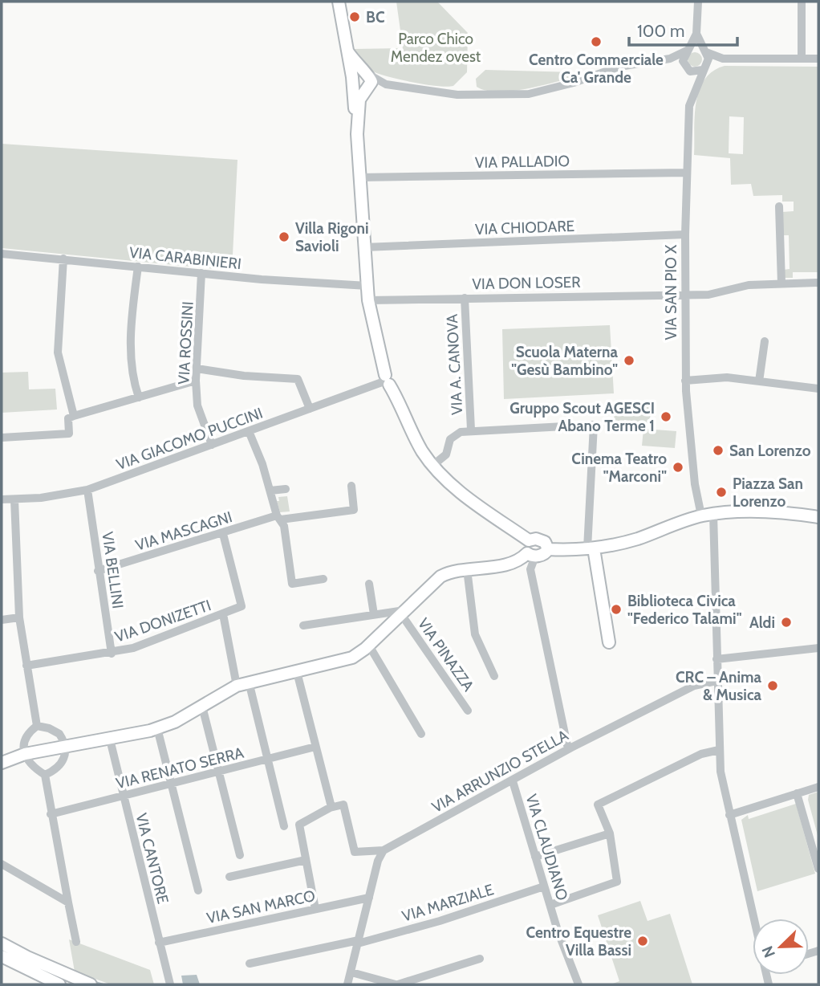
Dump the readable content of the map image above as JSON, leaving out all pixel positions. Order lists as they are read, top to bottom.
{
  "streets": {
    "street": [
      "VIA PALLADIO",
      "VIA CHIODARE",
      "VIA CARABINIERI",
      "VIA DON LOSER",
      "VIA SAN PIO X",
      "VIA ROSSINI",
      "VIA A. CANOVA",
      "VIA GIACOMO PUCCINI",
      "VIA MASCAGNI",
      "VIA BELLINI",
      "VIA DONIZETTI",
      "VIA PINAZZA",
      "VIA RENATO SERRA",
      "VIA ARRUNZIO STELLA",
      "VIA CLAUDIANO",
      "VIA CANTORE",
      "VIA MARZIALE",
      "VIA SAN MARCO"
    ]
  },
  "crossings": [
    ["VIA PALLADIO", "VIA SAN PIO X"],
    ["VIA CHIODARE", "VIA SAN PIO X"],
    ["VIA CARABINIERI", "VIA ROSSINI"],
    ["VIA DON LOSER", "VIA SAN PIO X"],
    ["VIA DON LOSER", "VIA A. CANOVA"],
    ["VIA SAN PIO X", "VIA ARRUNZIO STELLA"],
    ["VIA ROSSINI", "VIA GIACOMO PUCCINI"],
    ["VIA GIACOMO PUCCINI", "VIA BELLINI"],
    ["VIA MASCAGNI", "VIA BELLINI"],
    ["VIA BELLINI", "VIA DONIZETTI"],
    ["VIA RENATO SERRA", "VIA CANTORE"],
    ["VIA ARRUNZIO STELLA", "VIA CLAUDIANO"],
    ["VIA CLAUDIANO", "VIA MARZIALE"],
    ["VIA CANTORE", "VIA SAN MARCO"]
  ],
  "parks": ["Parco Chico Mendez ovest"],
  "places": [
    "BC",
    "Centro Commerciale Ca' Grande",
    "Villa Rigoni Savioli",
    "Scuola Materna \"Gesù Bambino\"",
    "Gruppo Scout AGESCI Abano Terme 1",
    "San Lorenzo",
    "Cinema Teatro \"Marconi\"",
    "Piazza San Lorenzo",
    "Biblioteca Civica \"Federico Talami\"",
    "Aldi",
    "CRC – Anima & Musica",
    "Centro Equestre Villa Bassi"
  ],
  "scale_bar": "100 m",
  "north": "bottom left"
}
